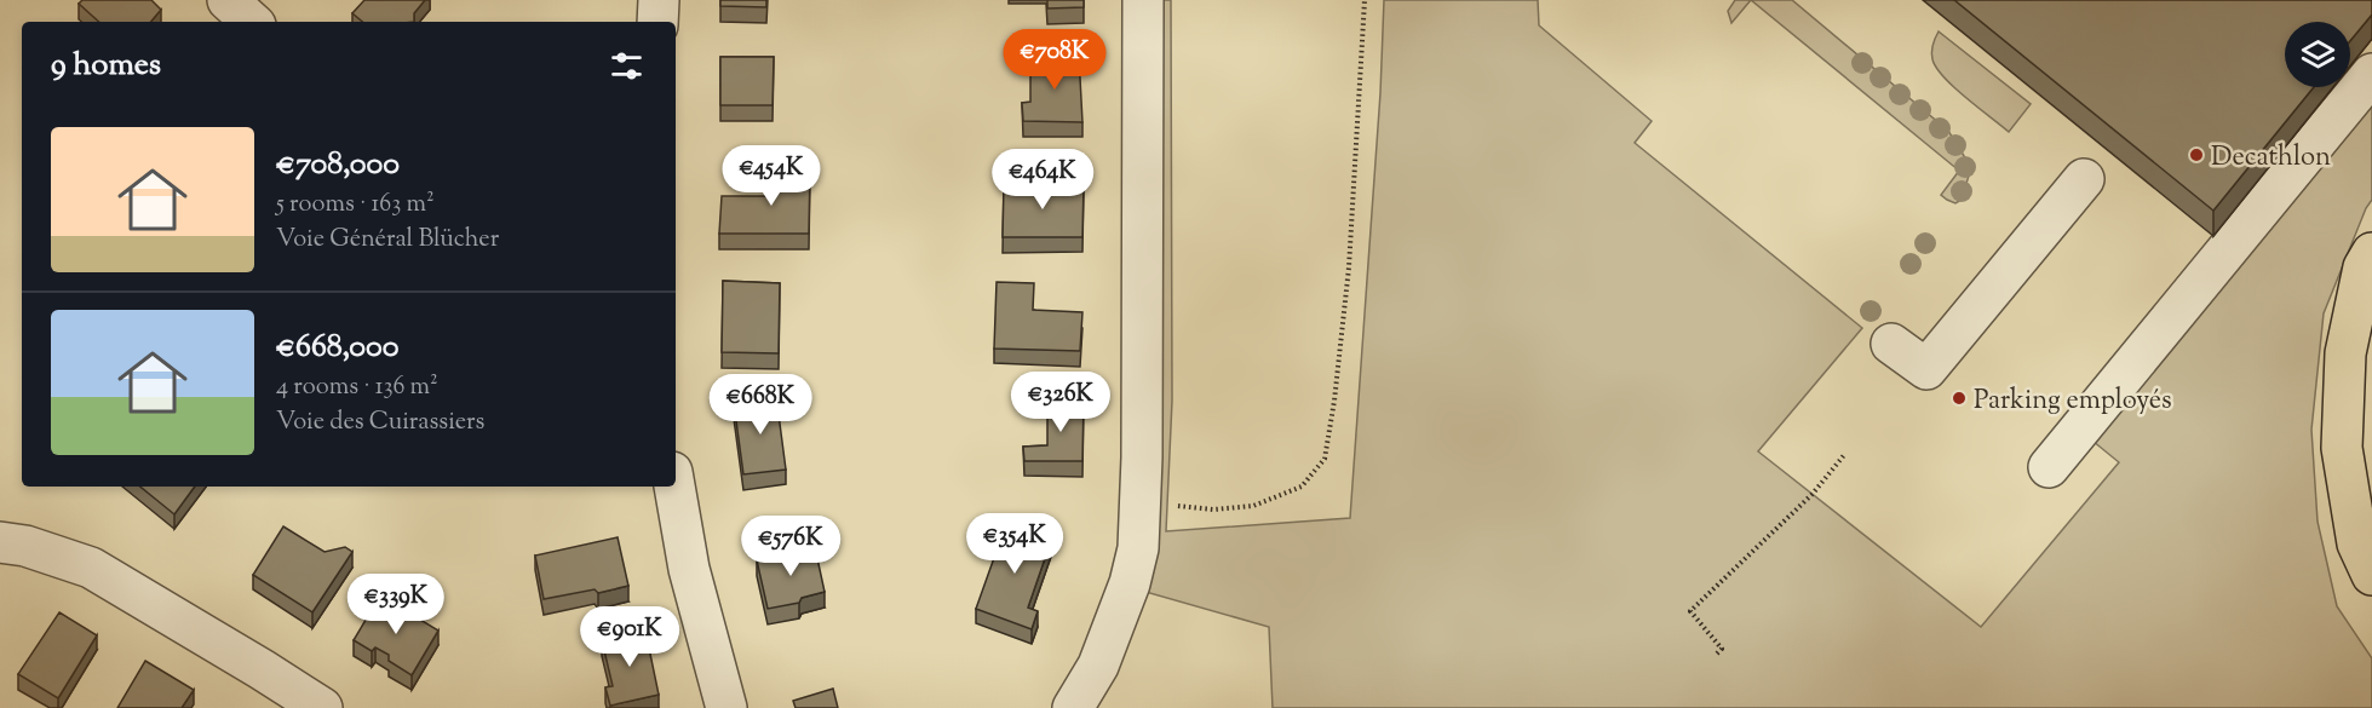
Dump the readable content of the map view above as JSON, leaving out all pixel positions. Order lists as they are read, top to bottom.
{
  "places": ["Decathlon", "Parking employés"],
  "page": {
    "heading": "9 homes",
    "price": [
      "€708K",
      "€454K",
      "€464K",
      "€326K",
      "€668K",
      "€354K",
      "€576K",
      "€339K",
      "€901K"
    ],
    "list": [
      {
        "name": "€708,000",
        "note": "5 rooms · 163 m² · Voie Général Blücher"
      },
      {
        "name": "€668,000",
        "note": "4 rooms · 136 m² · Voie des Cuirassiers"
      }
    ]
  }
}
